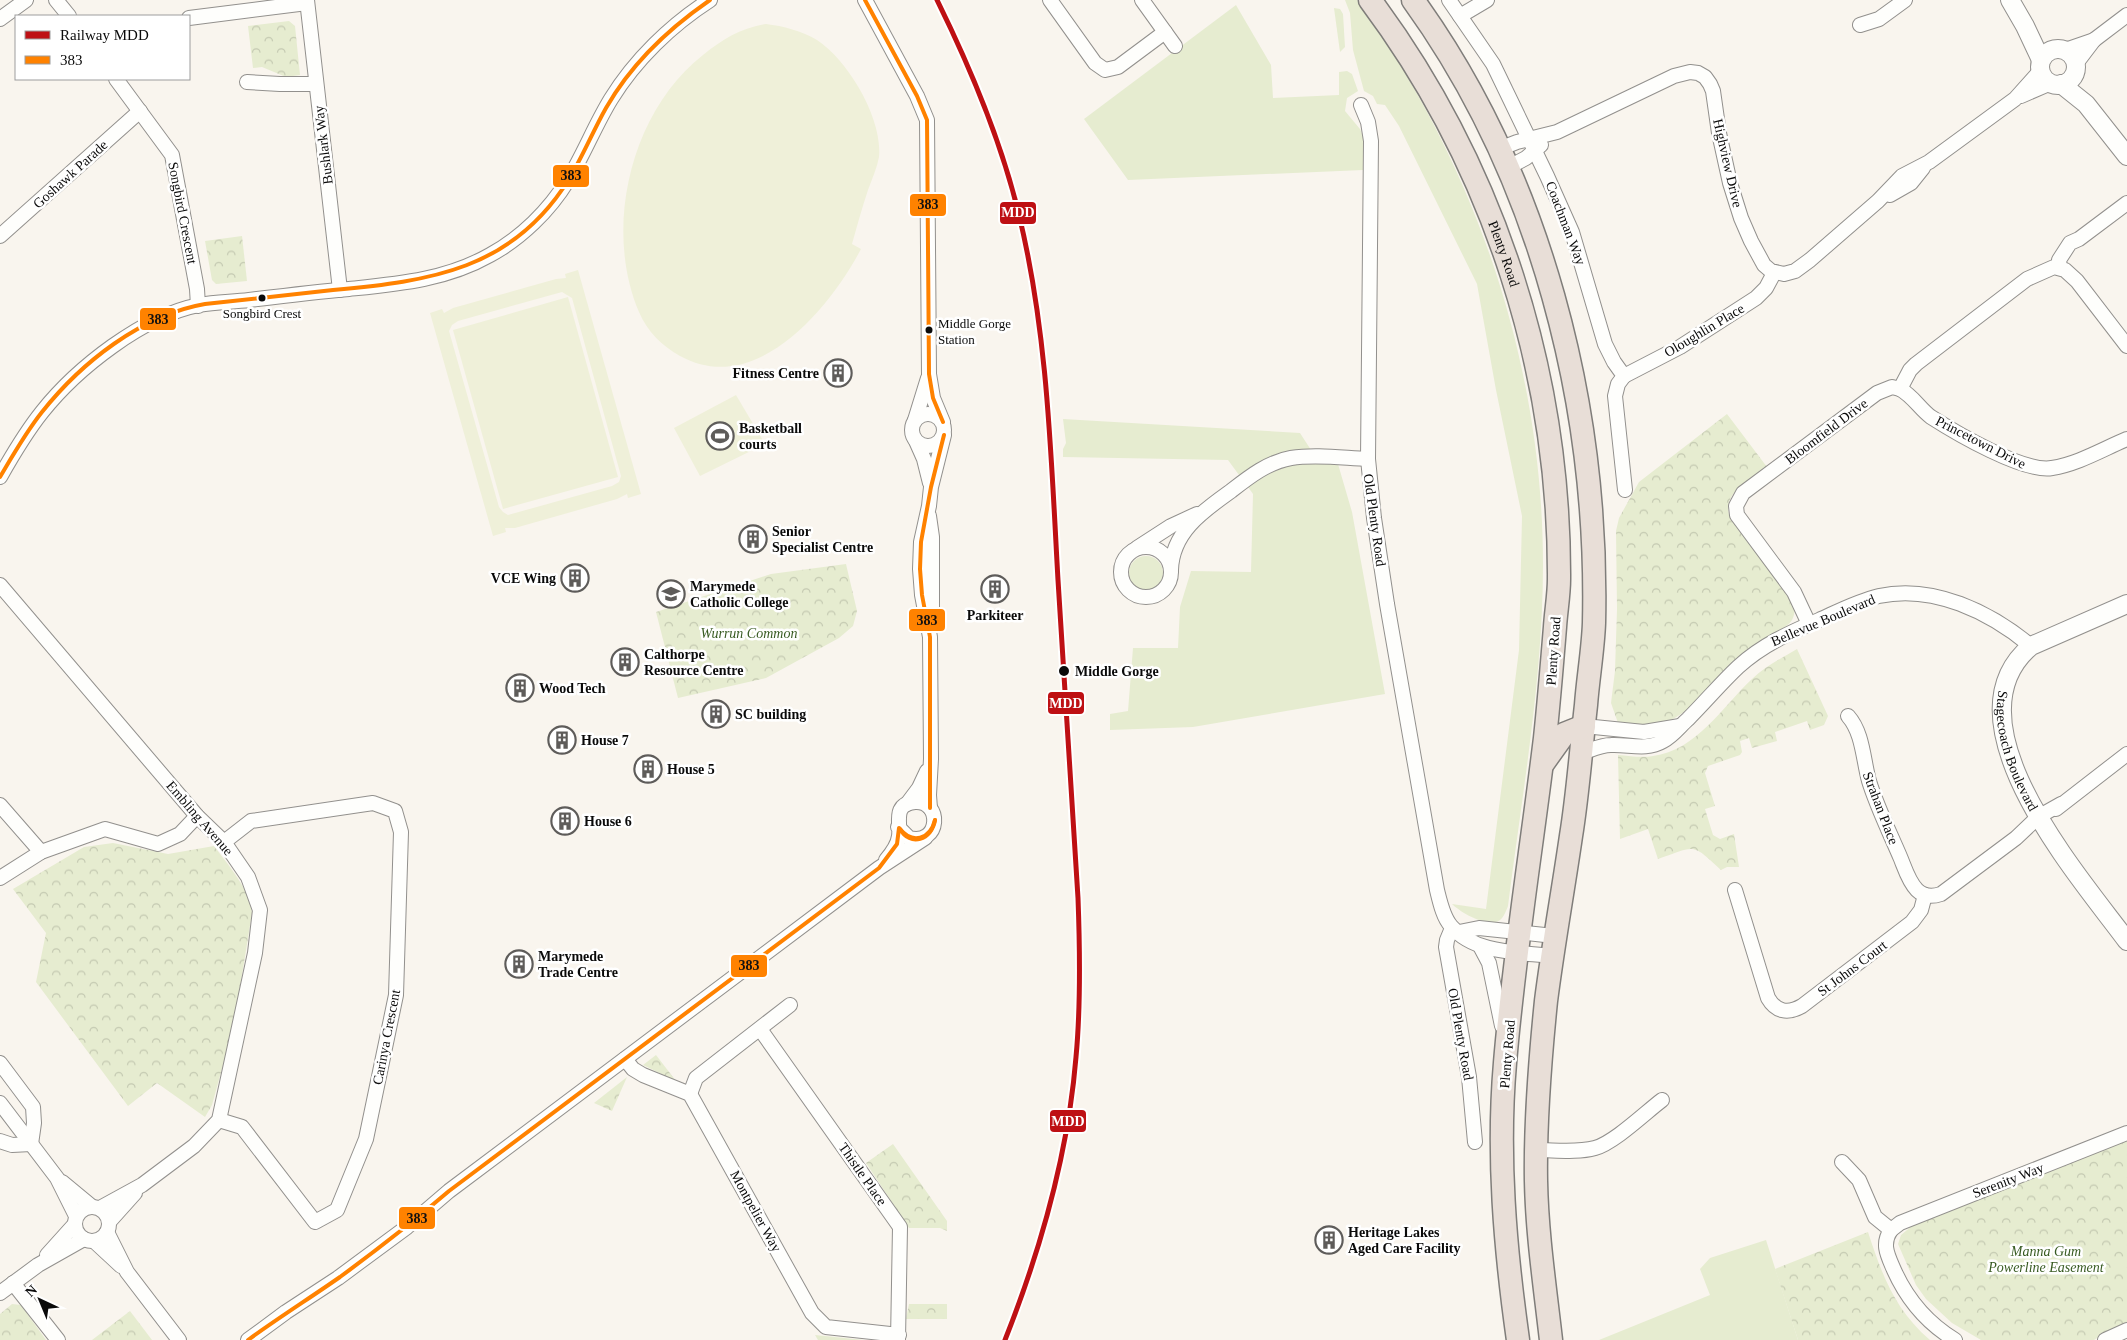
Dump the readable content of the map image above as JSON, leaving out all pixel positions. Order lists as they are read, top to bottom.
{
  "streets": {
    "highway": ["Plenty Road"],
    "street": [
      "Bushlark Way",
      "Highview Drive",
      "Goshawk Parade",
      "Songbird Crescent",
      "Coachman Way",
      "Oloughlin Place",
      "Bloomfield Drive",
      "Princetown Drive",
      "Old Plenty Road",
      "Bellevue Boulevard",
      "Stagecoach Boulevard",
      "Strahan Place",
      "Embling Avenue",
      "St Johns Court",
      "Carinya Crescent",
      "Thistle Place",
      "Serenity Way",
      "Montpelier Way"
    ]
  },
  "crossings": [
    ["Highview Drive", "Coachman Way"],
    ["Highview Drive", "Oloughlin Place"],
    ["Goshawk Parade", "Songbird Crescent"],
    ["Coachman Way", "Oloughlin Place"],
    ["Bloomfield Drive", "Princetown Drive"],
    ["Bloomfield Drive", "Bellevue Boulevard"],
    ["Bellevue Boulevard", "Stagecoach Boulevard"],
    ["Strahan Place", "St Johns Court"],
    ["Embling Avenue", "Carinya Crescent"],
    ["Thistle Place", "Montpelier Way"]
  ],
  "parks": ["Wurrun Common", "Manna Gum Powerline Easement"],
  "places": {
    "other": ["Songbird Crest", "Middle Gorge Station", "Middle Gorge"],
    "building": [
      "Fitness Centre",
      "Senior Specialist Centre",
      "VCE Wing",
      "Parkiteer",
      "Calthorpe Resource Centre",
      "Wood Tech",
      "SC building",
      "House 7",
      "House 5",
      "House 6",
      "Marymede Trade Centre",
      "Heritage Lakes Aged Care Facility"
    ],
    "sports": ["Basketball courts"],
    "school or university": ["Marymede Catholic College"]
  },
  "lines": ["rail line MDD", "transit line 383"],
  "legend": ["Railway MDD", "383"],
  "north": "top left"
}
